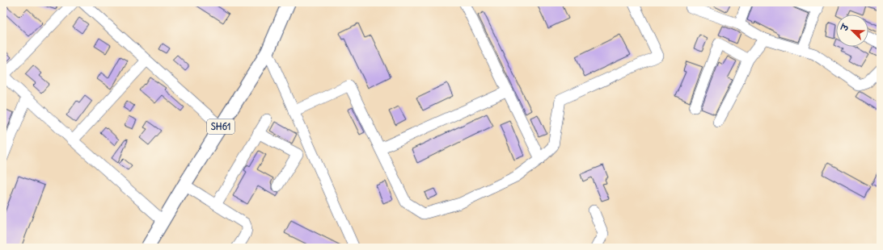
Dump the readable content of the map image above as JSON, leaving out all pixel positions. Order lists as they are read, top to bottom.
{
  "streets": {
    "main road": ["SH61"]
  },
  "north": "top left"
}
